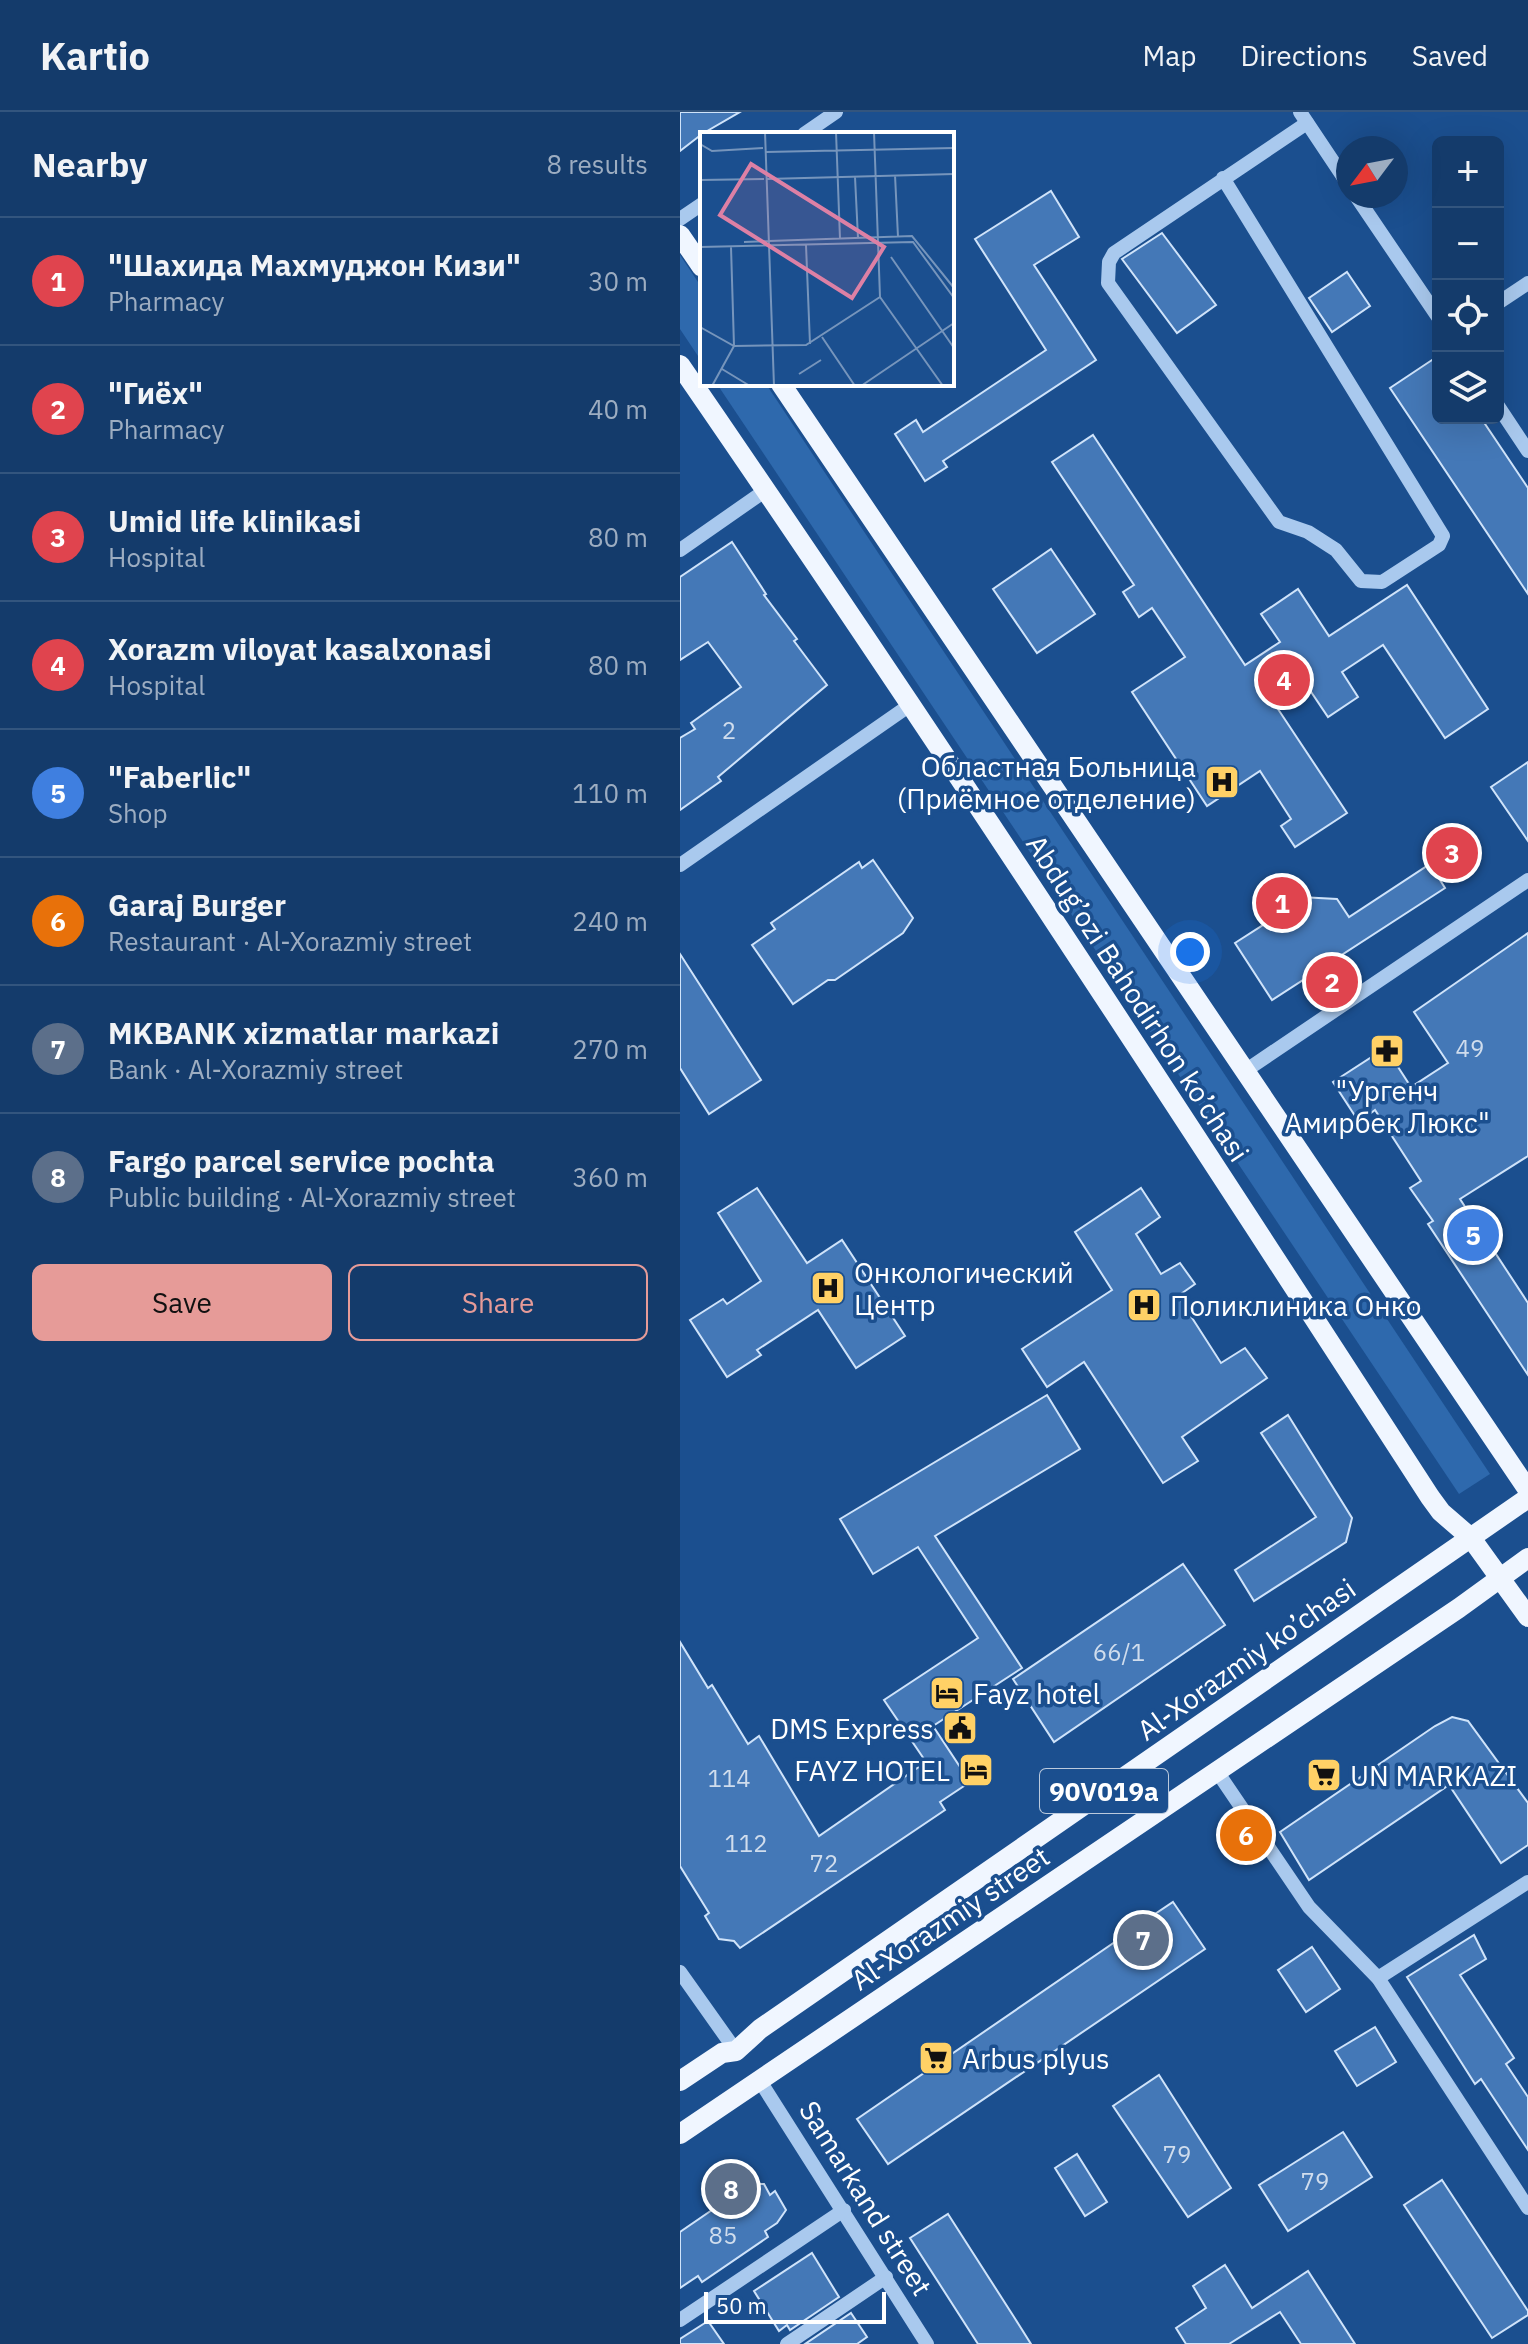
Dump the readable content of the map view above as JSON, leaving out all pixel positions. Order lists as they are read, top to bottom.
{
  "streets": {
    "main road": [
      "Abdug’ozi Bahodirhon ko’chasi",
      "Al-Xorazmiy ko’chasi",
      "90V019a",
      "Al-Xorazmiy street"
    ],
    "street": ["Samarkand street"]
  },
  "crossings": [
    ["Abdug’ozi Bahodirhon ko’chasi", "Al-Xorazmiy ko’chasi"],
    ["Abdug’ozi Bahodirhon ko’chasi", "Al-Xorazmiy street"],
    ["Al-Xorazmiy street", "Samarkand street"]
  ],
  "places": {
    "hospital": ["Областная Больница (Приёмное отделение)", "Онкологический Центр", "Поликлиника Онко"],
    "pharmacy": ["\"Ургенч Амирбек Люкс\""],
    "hotel": ["Fayz hotel", "FAYZ HOTEL"],
    "public building": ["DMS Express"],
    "supermarket": ["UN MARKAZI", "Arbus plyus"]
  },
  "house_numbers": [
    "2",
    "49",
    "66/1",
    "114",
    "112",
    "72",
    "79",
    "79",
    "85"
  ],
  "scale_bar": "50 m",
  "north": "bottom left",
  "page": {
    "header": "Kartio",
    "nav": ["Map", "Directions", "Saved"],
    "heading": ["Nearby", "8 results"],
    "map_buttons": ["+", "−"],
    "list": [
      {
        "mark": "1",
        "name": "\"Шахида Махмуджон Кизи\"",
        "note": "Pharmacy",
        "value": "30 m"
      },
      {
        "mark": "2",
        "name": "\"Гиёх\"",
        "note": "Pharmacy",
        "value": "40 m"
      },
      {
        "mark": "3",
        "name": "Umid life klinikasi",
        "note": "Hospital",
        "value": "80 m"
      },
      {
        "mark": "4",
        "name": "Xorazm viloyat kasalxonasi",
        "note": "Hospital",
        "value": "80 m"
      },
      {
        "mark": "5",
        "name": "\"Faberlic\"",
        "note": "Shop",
        "value": "110 m"
      },
      {
        "mark": "6",
        "name": "Garaj Burger",
        "note": "Restaurant · Al-Xorazmiy street",
        "value": "240 m"
      },
      {
        "mark": "7",
        "name": "MKBANK xizmatlar markazi",
        "note": "Bank · Al-Xorazmiy street",
        "value": "270 m"
      },
      {
        "mark": "8",
        "name": "Fargo parcel service pochta",
        "note": "Public building · Al-Xorazmiy street",
        "value": "360 m"
      }
    ],
    "pins": [
      "4",
      "3",
      "1",
      "2",
      "5",
      "6",
      "7",
      "8"
    ],
    "buttons": ["Save", "Share"],
    "scale": "50 m"
  }
}
